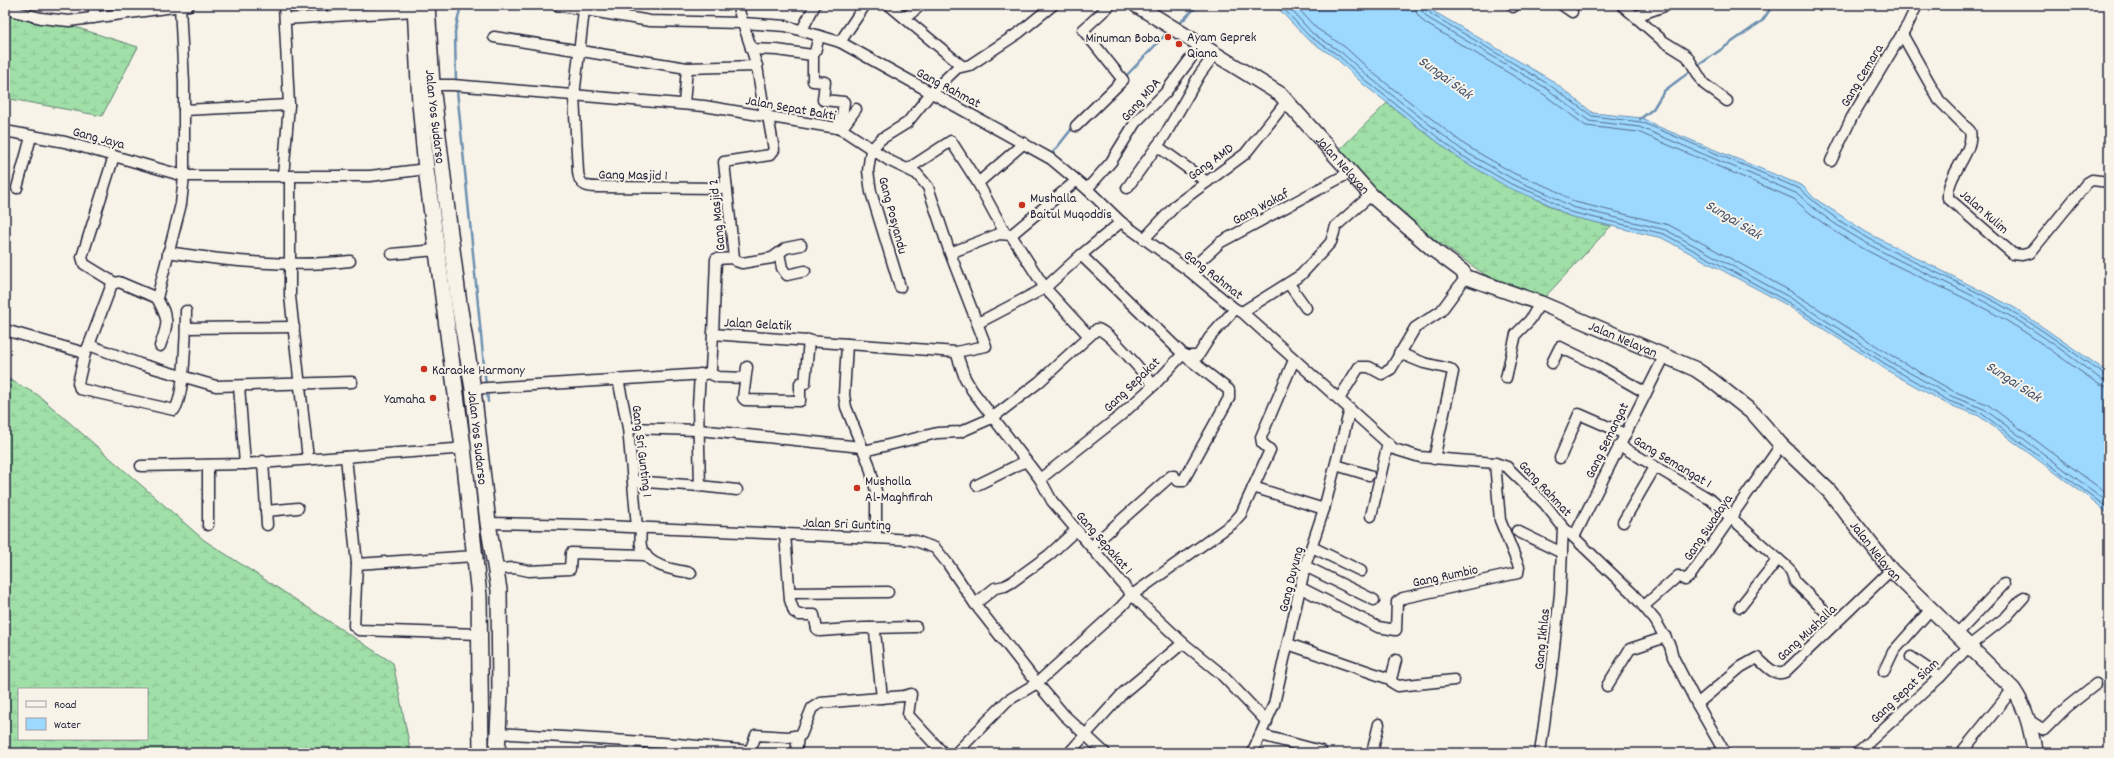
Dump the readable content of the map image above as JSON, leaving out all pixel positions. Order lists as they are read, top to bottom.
{
  "streets": {
    "main road": ["Jalan Yos Sudarso", "Jalan Nelayan"],
    "street": [
      "Gang Cemara",
      "Gang Rahmat",
      "Gang MDA",
      "Jalan Sepat Bakti",
      "Gang Jaya",
      "Gang AMD",
      "Gang Masjid 1",
      "Gang Wakaf",
      "Jalan Kulim",
      "Gang Masjid 2",
      "Gang Posyandu",
      "Jalan Gelatik",
      "Gang Sepakat",
      "Gang Semangat",
      "Gang Sri Gunting 1",
      "Gang Semangat 1",
      "Jalan Sri Gunting",
      "Gang Swadaya",
      "Gang Sepakat 1",
      "Gang Rumbio",
      "Gang Duyung",
      "Gang Mushalla",
      "Gang Ikhlas",
      "Gang Sepat Siam"
    ]
  },
  "crossings": [
    ["Gang Cemara", "Jalan Kulim"],
    ["Gang Rahmat", "Gang MDA"],
    ["Gang Rahmat", "Gang AMD"],
    ["Gang Rahmat", "Gang Wakaf"],
    ["Gang Rahmat", "Gang Sepakat"],
    ["Gang Rahmat", "Gang Semangat"],
    ["Gang Rahmat", "Gang Swadaya"],
    ["Gang Rahmat", "Gang Rumbio"],
    ["Gang Rahmat", "Gang Duyung"],
    ["Gang Rahmat", "Gang Mushalla"],
    ["Gang Rahmat", "Gang Ikhlas"],
    ["Gang MDA", "Jalan Nelayan"],
    ["Jalan Sepat Bakti", "Jalan Yos Sudarso"],
    ["Jalan Sepat Bakti", "Gang Masjid 1"],
    ["Jalan Sepat Bakti", "Gang Masjid 2"],
    ["Jalan Sepat Bakti", "Gang Posyandu"],
    ["Jalan Sepat Bakti", "Jalan Gelatik"],
    ["Jalan Sepat Bakti", "Gang Sepakat 1"],
    ["Jalan Yos Sudarso", "Gang Jaya"],
    ["Jalan Yos Sudarso", "Jalan Sri Gunting"],
    ["Gang AMD", "Jalan Nelayan"],
    ["Jalan Nelayan", "Gang Wakaf"],
    ["Jalan Nelayan", "Gang Sepakat"],
    ["Jalan Nelayan", "Gang Semangat"],
    ["Jalan Nelayan", "Gang Swadaya"],
    ["Jalan Nelayan", "Gang Mushalla"],
    ["Jalan Nelayan", "Gang Sepat Siam"],
    ["Gang Masjid 1", "Gang Masjid 2"],
    ["Gang Masjid 2", "Jalan Gelatik"],
    ["Jalan Gelatik", "Gang Sepakat 1"],
    ["Gang Sepakat", "Gang Sepakat 1"],
    ["Gang Semangat", "Gang Semangat 1"],
    ["Gang Sri Gunting 1", "Jalan Sri Gunting"],
    ["Gang Semangat 1", "Gang Swadaya"],
    ["Gang Semangat 1", "Gang Mushalla"],
    ["Gang Sepakat 1", "Gang Duyung"],
    ["Gang Rumbio", "Gang Duyung"]
  ],
  "water": ["Sungai Siak"],
  "places": [
    "Minuman Boba",
    "Ayam Geprek Qiana",
    "Mushalla Baitul Muqoddis",
    "Karaoke Harmony",
    "Yamaha",
    "Musholla Al-Maghfirah"
  ],
  "legend": ["Road", "Water"]
}
